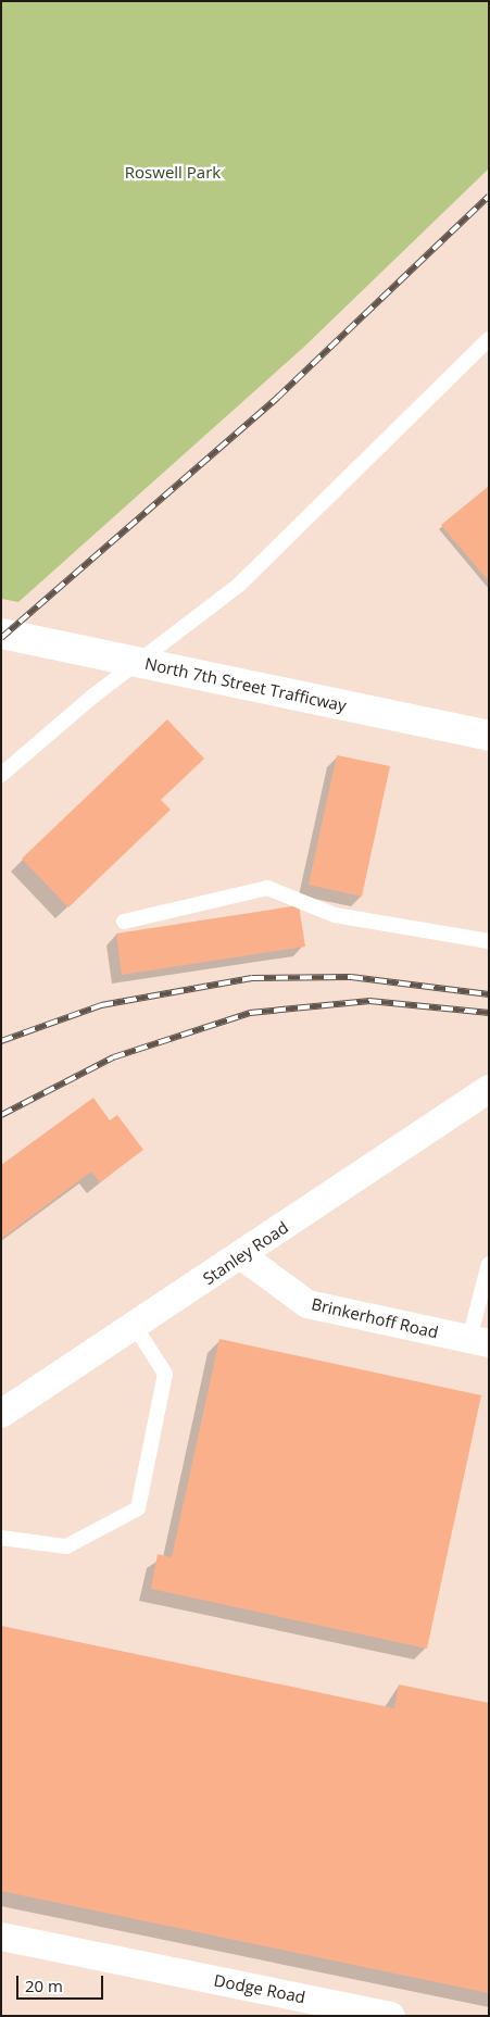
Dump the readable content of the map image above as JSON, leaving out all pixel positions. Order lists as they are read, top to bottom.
{
  "streets": {
    "main road": ["North 7th Street Trafficway"],
    "street": ["Stanley Road", "Brinkerhoff Road", "Dodge Road"]
  },
  "crossings": [
    ["Stanley Road", "Brinkerhoff Road"]
  ],
  "parks": ["Roswell Park"],
  "scale_bar": "20 m"
}
